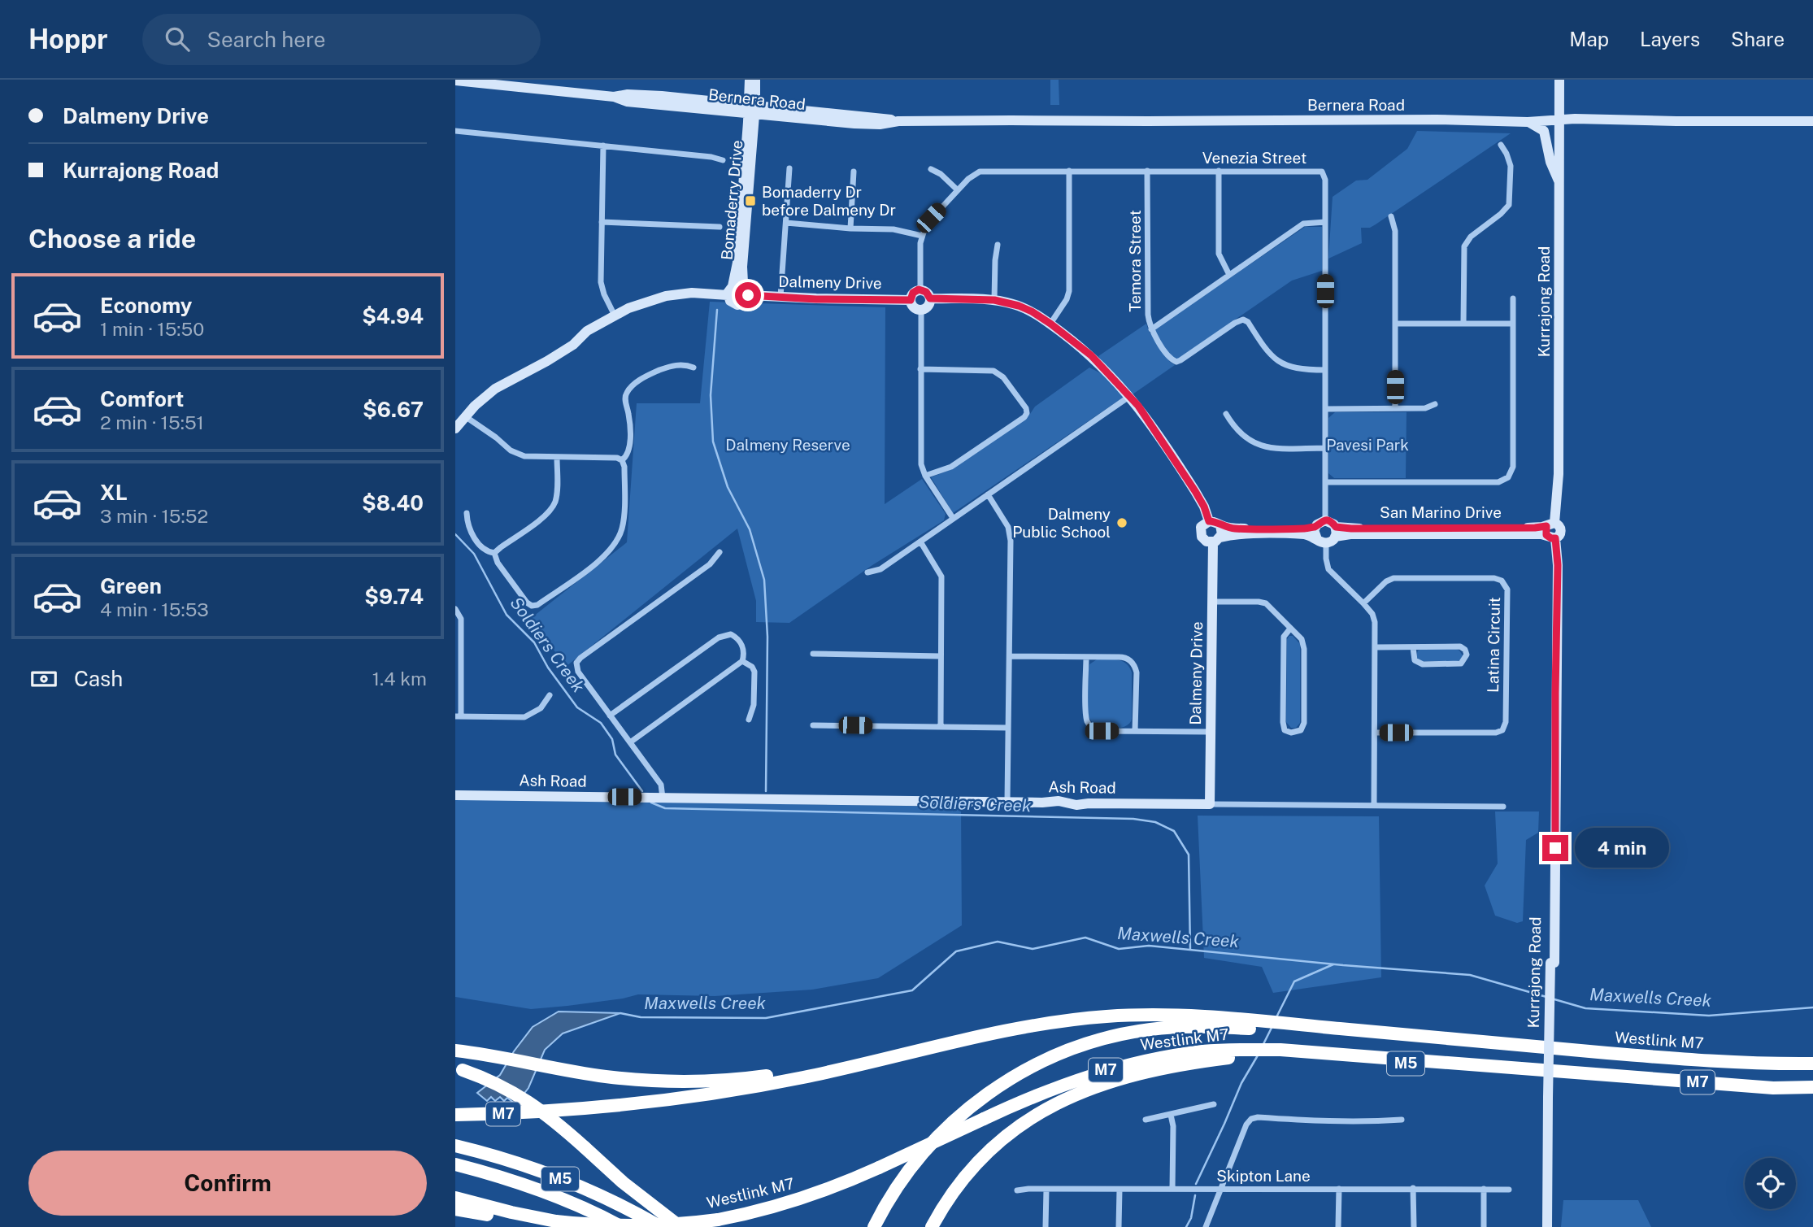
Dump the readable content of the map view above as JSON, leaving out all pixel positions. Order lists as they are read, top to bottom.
{
  "streets": {
    "highway": ["Westlink M7", "M5", "M7"],
    "street": [
      "Bernera Road",
      "Venezia Street",
      "Bomaderry Drive",
      "Temora Street",
      "Dalmeny Drive",
      "Kurrajong Road",
      "San Marino Drive",
      "Latina Circuit",
      "Ash Road",
      "Skipton Lane"
    ]
  },
  "crossings": [
    ["Bernera Road", "Bomaderry Drive"],
    ["Bernera Road", "Kurrajong Road"],
    ["Venezia Street", "Temora Street"],
    ["Venezia Street", "Dalmeny Drive"],
    ["Venezia Street", "San Marino Drive"],
    ["Bomaderry Drive", "Dalmeny Drive"],
    ["Dalmeny Drive", "Ash Road"],
    ["Kurrajong Road", "San Marino Drive"],
    ["Westlink M7", "M5"],
    ["Westlink M7", "M7"],
    ["M5", "M7"]
  ],
  "water": ["Soldiers Creek", "Maxwells Creek"],
  "parks": ["Dalmeny Reserve", "Pavesi Park"],
  "places": {
    "transit": ["Bomaderry Dr before Dalmeny Dr"],
    "other": ["Dalmeny Public School"]
  },
  "page": {
    "header": "Hoppr",
    "search": "Search here",
    "nav": ["Map", "Layers", "Share"],
    "banner": ["Dalmeny Drive", "Kurrajong Road"],
    "heading": "Choose a ride",
    "list": [
      {
        "name": "Economy",
        "note": "1 min · 15:50",
        "value": "$4.94"
      },
      {
        "name": "Comfort",
        "note": "2 min · 15:51",
        "value": "$6.67"
      },
      {
        "name": "XL",
        "note": "3 min · 15:52",
        "value": "$8.40"
      },
      {
        "name": "Green",
        "note": "4 min · 15:53",
        "value": "$9.74"
      }
    ],
    "pay": ["Cash", "1.4 km"],
    "bubble": "4 min",
    "buttons": "Confirm"
  }
}
